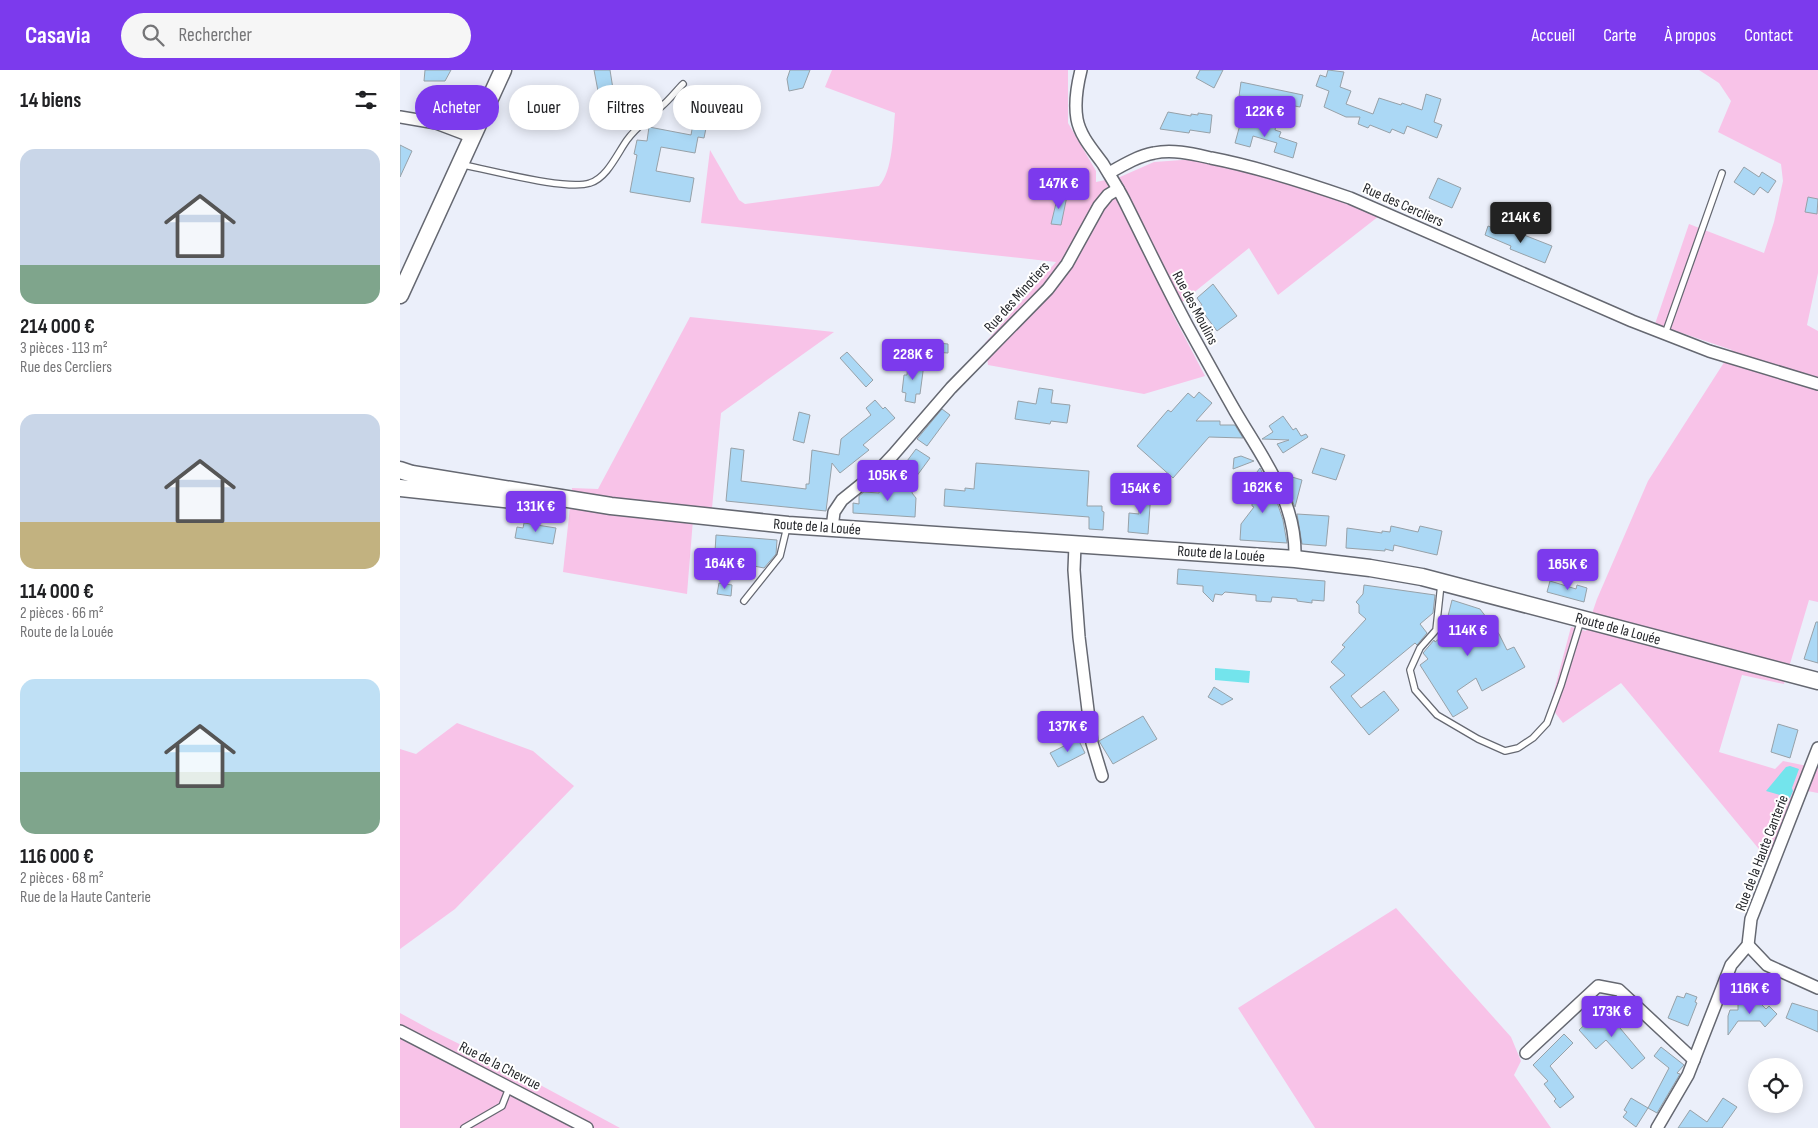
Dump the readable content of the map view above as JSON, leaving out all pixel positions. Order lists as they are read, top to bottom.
{
  "streets": {
    "main road": ["Route de la Louée"],
    "street": [
      "Rue des Cercliers",
      "Rue des Minotiers",
      "Rue des Moulins",
      "Rue de la Haute Canterie",
      "Rue de la Chevrue"
    ]
  },
  "crossings": [
    ["Rue des Cercliers", "Rue des Moulins"],
    ["Rue des Minotiers", "Rue des Moulins"],
    ["Rue des Minotiers", "Route de la Louée"],
    ["Rue des Moulins", "Route de la Louée"]
  ],
  "page": {
    "header": "Casavia",
    "search": "Rechercher",
    "nav": [
      "Accueil",
      "Carte",
      "À propos",
      "Contact"
    ],
    "heading": "14 biens",
    "chip": [
      "Acheter",
      "Louer",
      "Filtres",
      "Nouveau"
    ],
    "price": [
      "122K €",
      "147K €",
      "214K €",
      "228K €",
      "105K €",
      "162K €",
      "154K €",
      "131K €",
      "164K €",
      "165K €",
      "114K €",
      "137K €",
      "116K €",
      "173K €"
    ],
    "list": [
      {
        "name": "214 000 €",
        "note": "3 pièces · 113 m² · Rue des Cercliers"
      },
      {
        "name": "114 000 €",
        "note": "2 pièces · 66 m² · Route de la Louée"
      },
      {
        "name": "116 000 €",
        "note": "2 pièces · 68 m² · Rue de la Haute Canterie"
      }
    ]
  }
}
